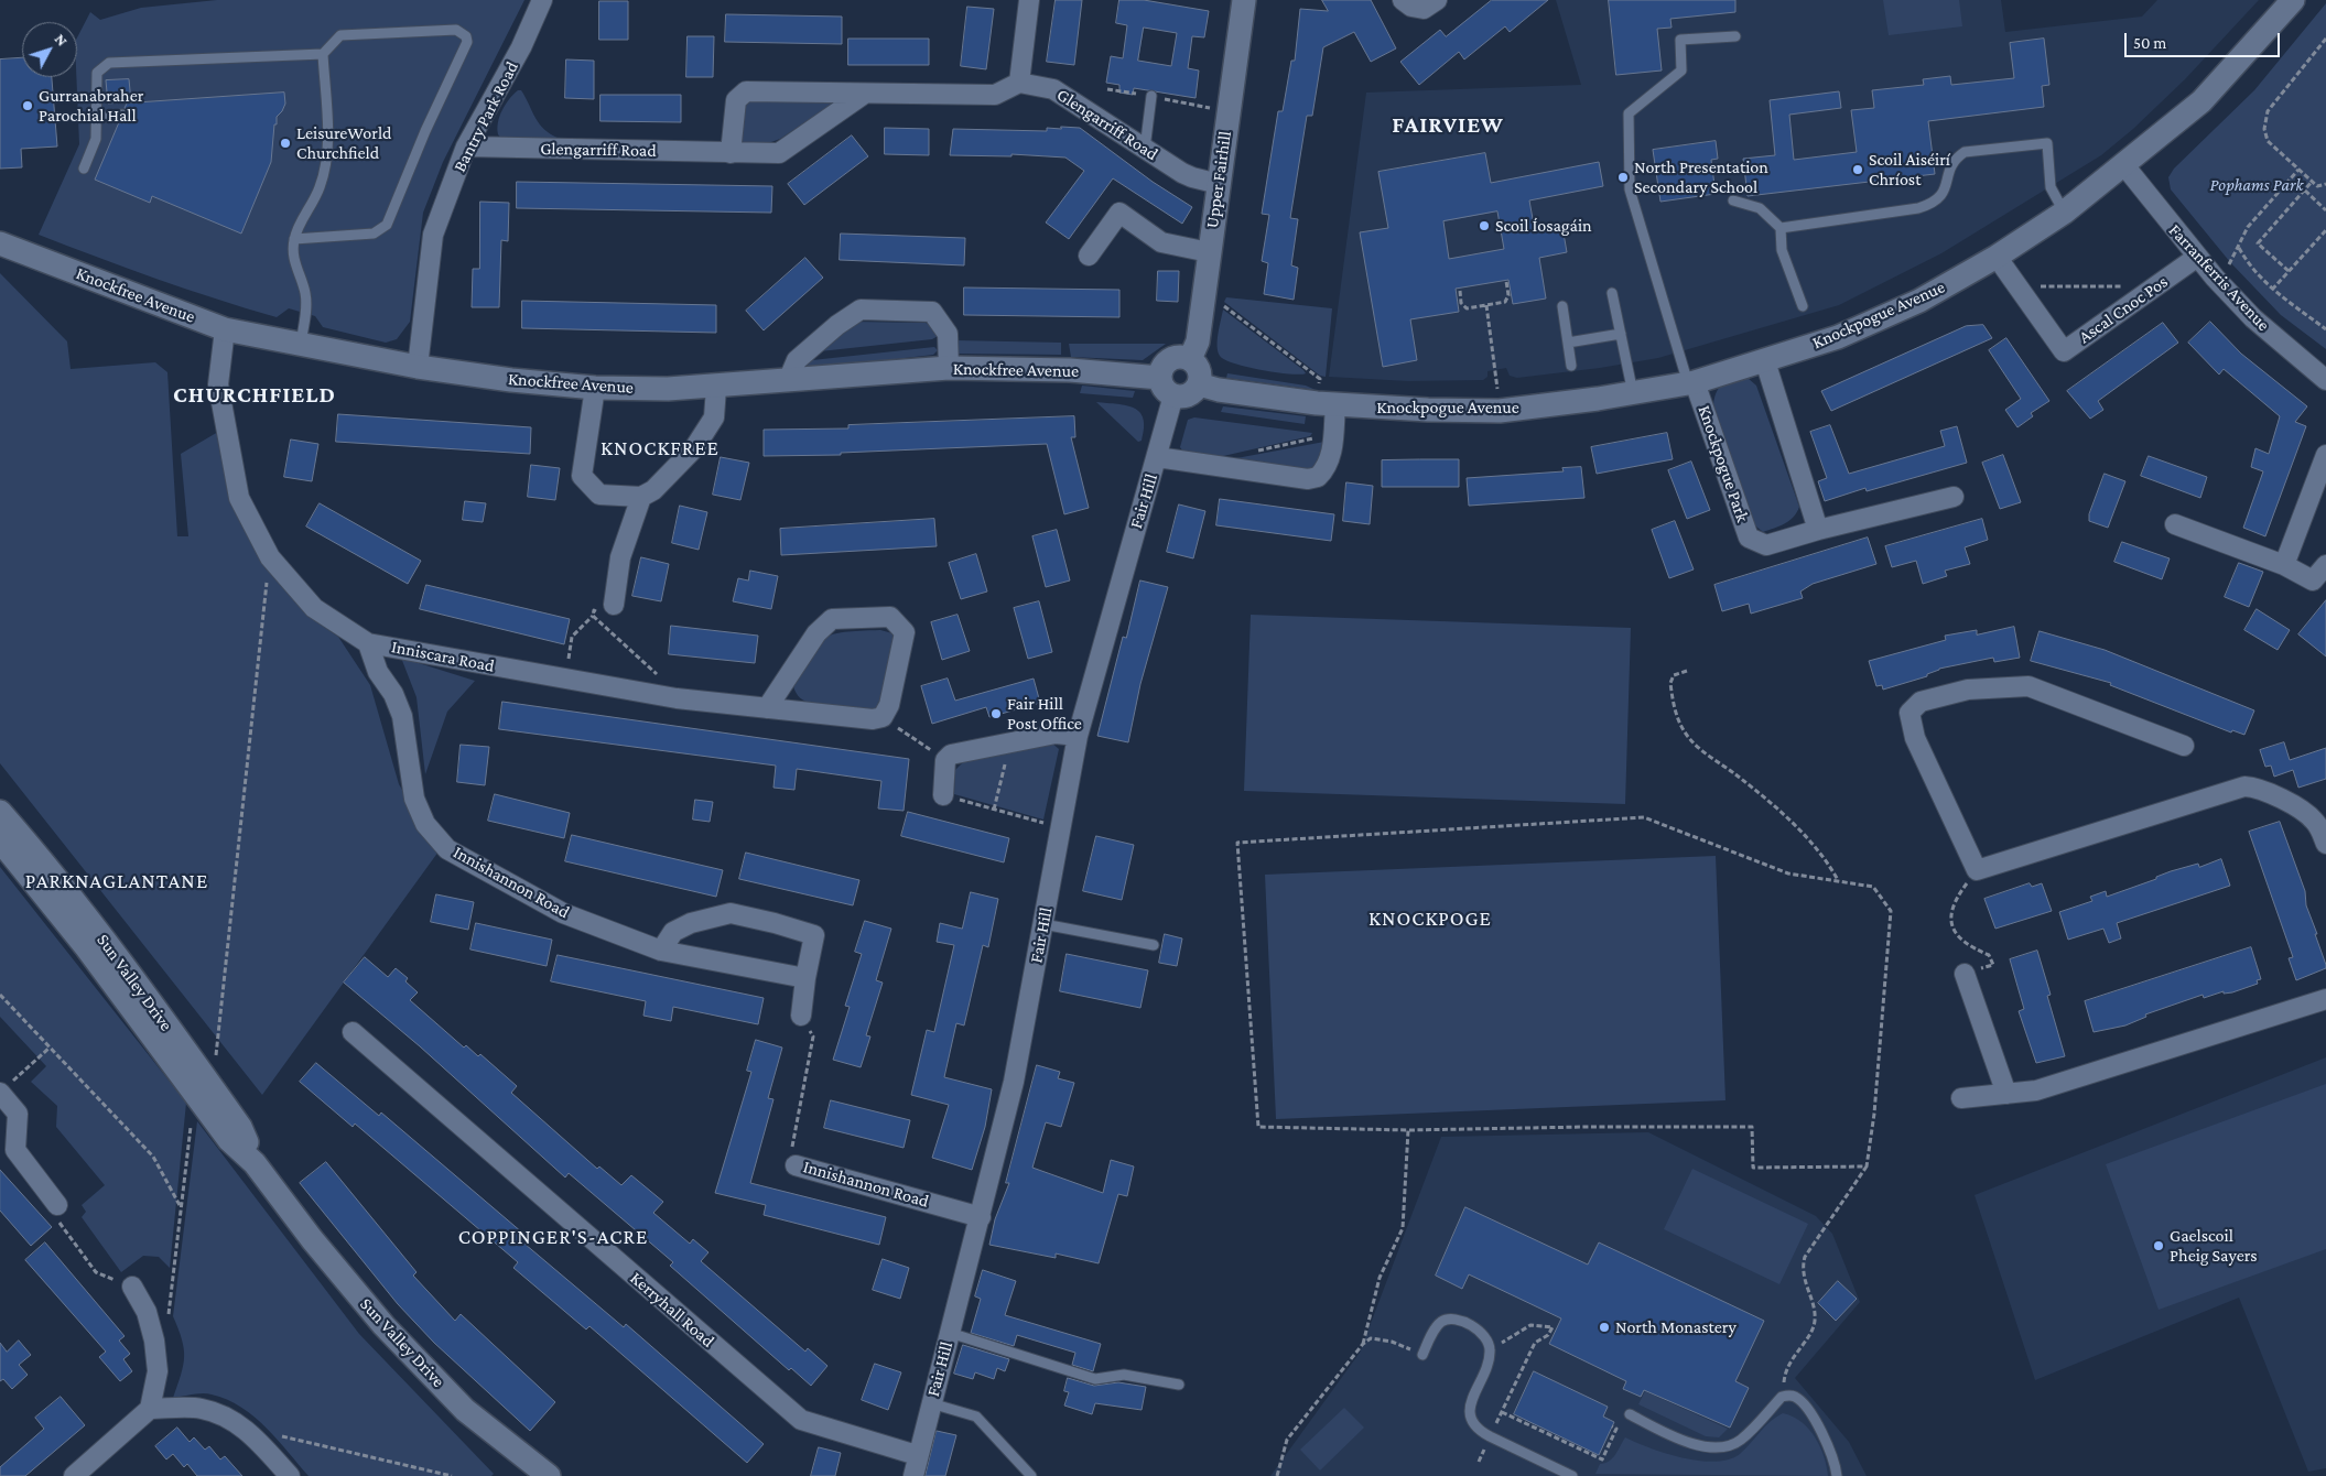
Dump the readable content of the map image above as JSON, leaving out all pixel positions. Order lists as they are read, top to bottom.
{
  "streets": {
    "street": [
      "Bantry Park Road",
      "Glengarriff Road",
      "Upper Fairhill",
      "Farranferris Avenue",
      "Knockfree Avenue",
      "Ascal Cnoc Pos",
      "Knockpogue Avenue",
      "Knockpogue Park",
      "Fair Hill",
      "Inniscara Road",
      "Innishannon Road",
      "Sun Valley Drive",
      "Kerryhall Road"
    ]
  },
  "crossings": [
    ["Bantry Park Road", "Glengarriff Road"],
    ["Bantry Park Road", "Knockfree Avenue"],
    ["Glengarriff Road", "Upper Fairhill"],
    ["Upper Fairhill", "Knockfree Avenue"],
    ["Upper Fairhill", "Knockpogue Avenue"],
    ["Upper Fairhill", "Fair Hill"],
    ["Farranferris Avenue", "Ascal Cnoc Pos"],
    ["Farranferris Avenue", "Knockpogue Avenue"],
    ["Knockfree Avenue", "Knockpogue Avenue"],
    ["Knockfree Avenue", "Fair Hill"],
    ["Knockfree Avenue", "Inniscara Road"],
    ["Ascal Cnoc Pos", "Knockpogue Avenue"],
    ["Knockpogue Avenue", "Knockpogue Park"],
    ["Knockpogue Avenue", "Fair Hill"],
    ["Fair Hill", "Innishannon Road"],
    ["Fair Hill", "Kerryhall Road"],
    ["Inniscara Road", "Innishannon Road"]
  ],
  "districts": [
    "FAIRVIEW",
    "CHURCHFIELD",
    "KNOCKFREE",
    "PARKNAGLANTANE",
    "KNOCKPOGE",
    "COPPINGER'S-ACRE"
  ],
  "parks": ["Pophams Park"],
  "places": [
    "Gurranabraher Parochial Hall",
    "LeisureWorld Churchfield",
    "Scoil Aiséirí Chríost",
    "North Presentation Secondary School",
    "Scoil Íosagáin",
    "Fair Hill Post Office",
    "Gaelscoil Pheig Sayers",
    "North Monastery"
  ],
  "scale_bar": "50 m",
  "north": "top right"
}
